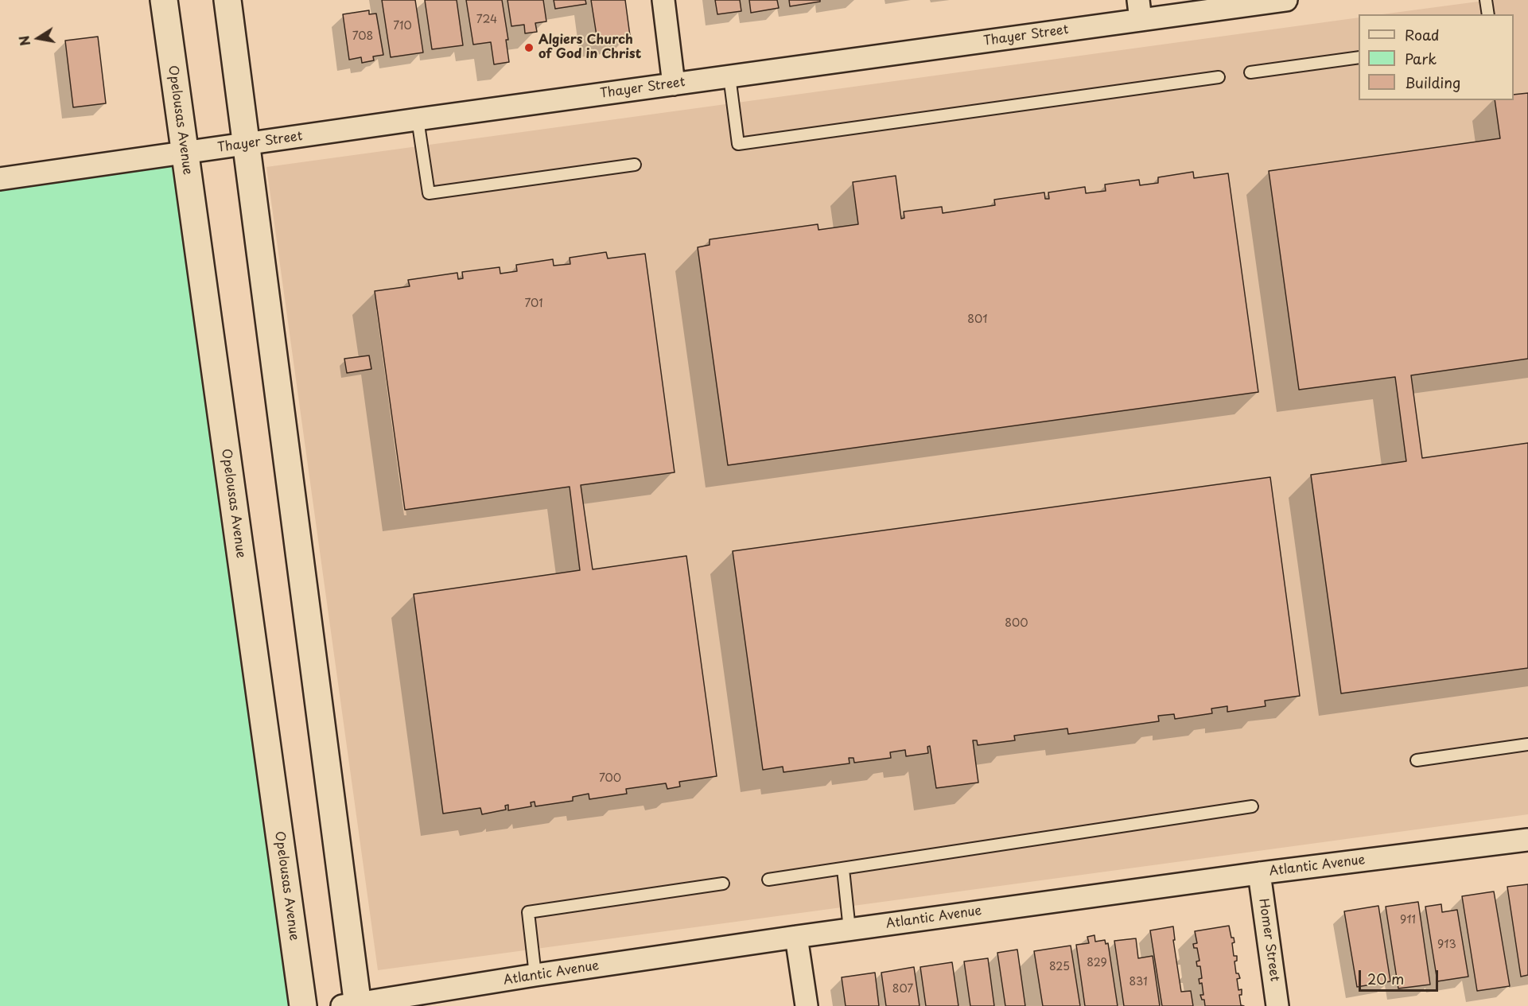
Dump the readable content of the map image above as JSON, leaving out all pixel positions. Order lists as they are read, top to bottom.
{
  "streets": {
    "street": [
      "Thayer Street",
      "Opelousas Avenue",
      "Atlantic Avenue",
      "Homer Street"
    ]
  },
  "crossings": [
    ["Thayer Street", "Opelousas Avenue"],
    ["Atlantic Avenue", "Homer Street"]
  ],
  "places": ["Algiers Church of God in Christ"],
  "house_numbers": [
    "724",
    "710",
    "708",
    "701",
    "801",
    "800",
    "700",
    "911",
    "913",
    "829",
    "825",
    "831",
    "807"
  ],
  "legend": ["Road", "Park", "Building"],
  "scale_bar": "20 m",
  "north": "left"
}
